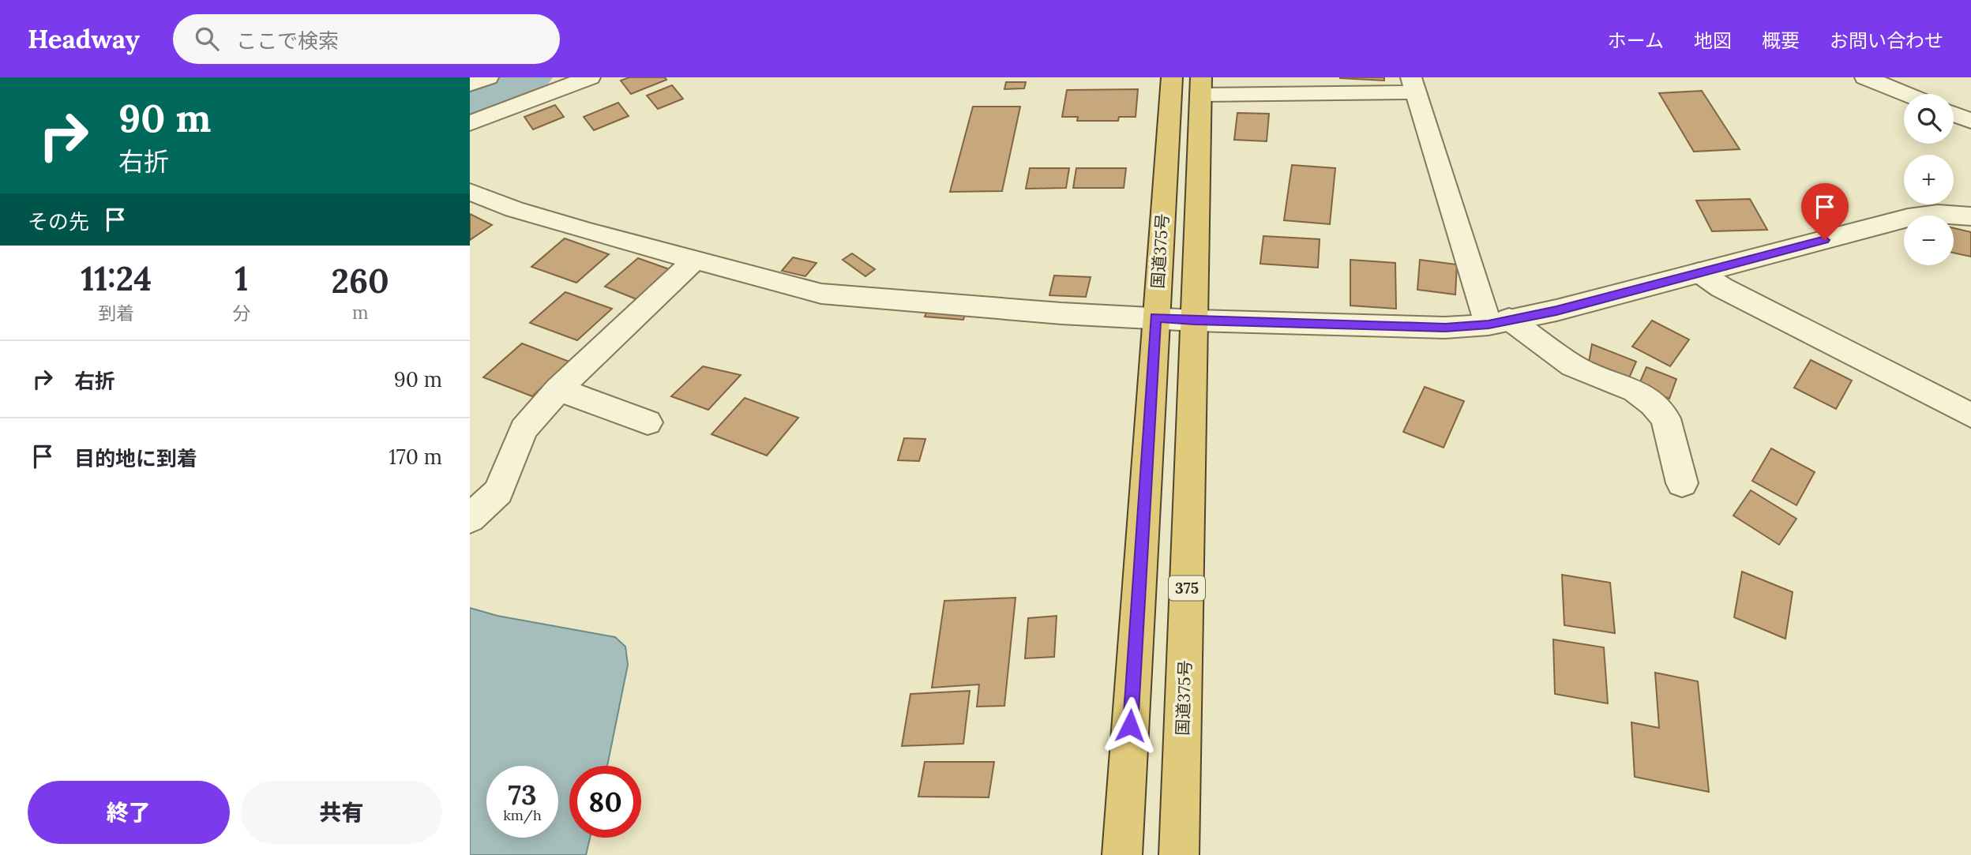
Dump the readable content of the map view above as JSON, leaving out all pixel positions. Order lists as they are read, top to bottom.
{
  "streets": {
    "highway": ["国道375号", "375"]
  },
  "page": {
    "header": "Headway",
    "search": "ここで検索",
    "nav": [
      "ホーム",
      "地図",
      "概要",
      "お問い合わせ"
    ],
    "turn": ["90 m", "右折"],
    "map_buttons": ["+", "−"],
    "then": "その先",
    "eta": [
      "11:24",
      "到着",
      "1",
      "分",
      "260",
      "m"
    ],
    "list": [
      {
        "name": "右折",
        "value": "90 m"
      },
      {
        "name": "目的地に到着",
        "value": "170 m"
      }
    ],
    "speed": "73 km/h",
    "limit": "80",
    "buttons": ["終了", "共有"]
  }
}
